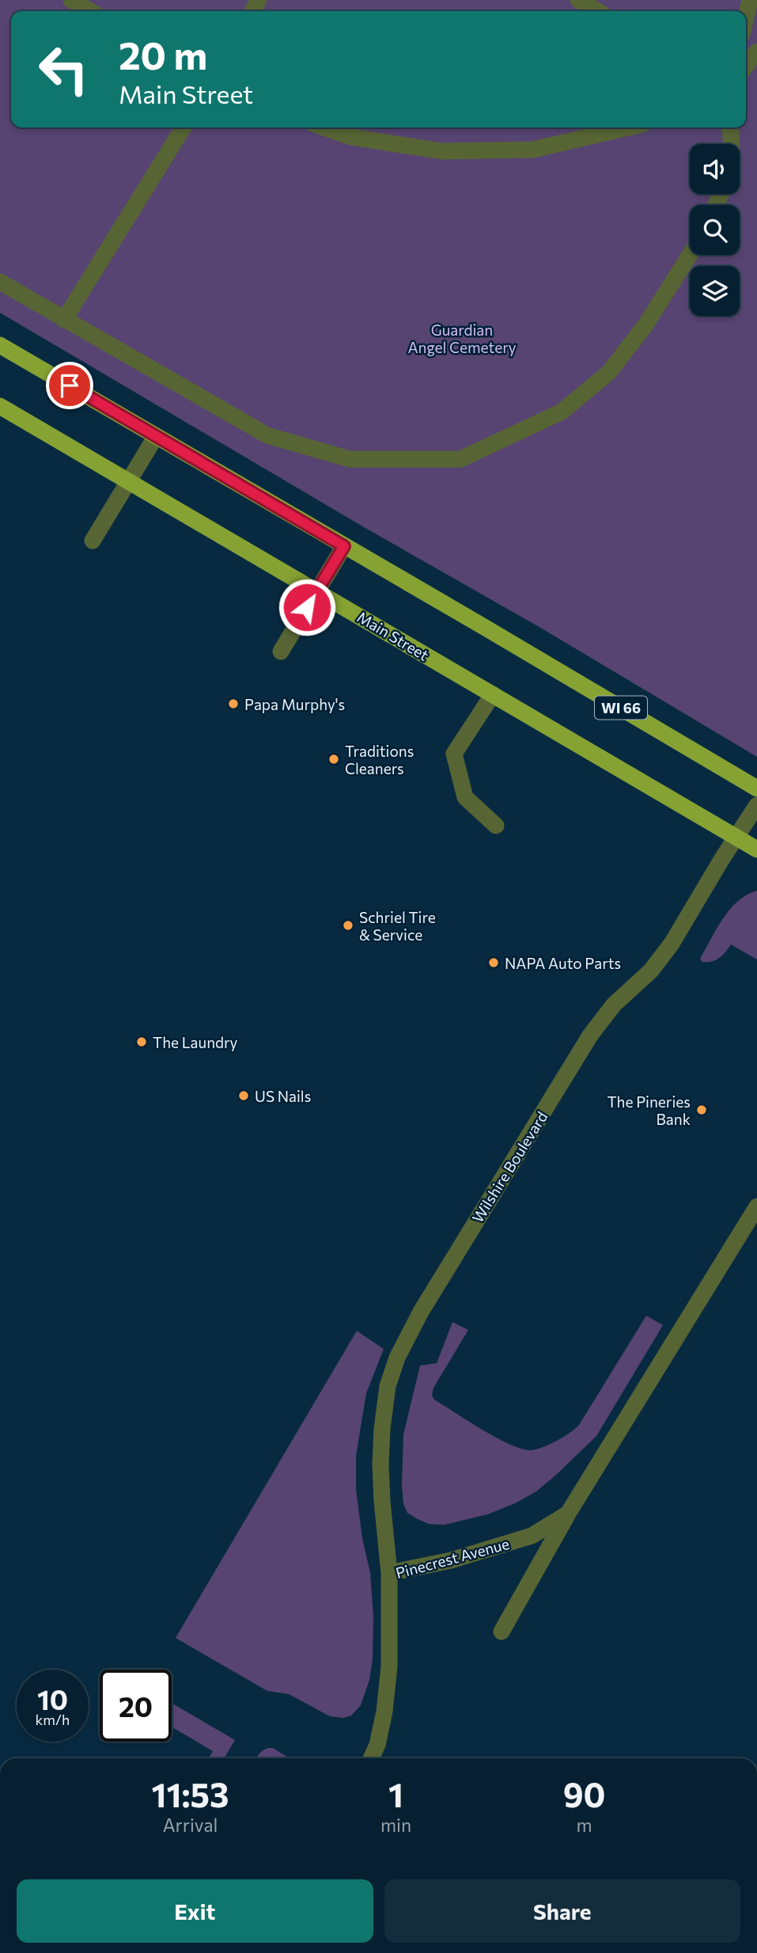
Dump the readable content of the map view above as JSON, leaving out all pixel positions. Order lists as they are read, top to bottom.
{
  "streets": {
    "main road": ["Main Street", "WI 66"],
    "street": ["Wilshire Boulevard", "Pinecrest Avenue"]
  },
  "crossings": [
    ["Main Street", "Wilshire Boulevard"],
    ["Wilshire Boulevard", "Pinecrest Avenue"]
  ],
  "parks": ["Guardian Angel Cemetery"],
  "places": [
    "Papa Murphy's",
    "Traditions Cleaners",
    "Schriel Tire & Service",
    "NAPA Auto Parts",
    "The Laundry",
    "US Nails",
    "The Pineries Bank"
  ],
  "page": {
    "turn": ["20 m", "Main Street"],
    "speed": "10 km/h",
    "limit": "20",
    "eta": [
      "11:53",
      "Arrival",
      "1",
      "min",
      "90",
      "m"
    ],
    "buttons": ["Exit", "Share"]
  }
}
